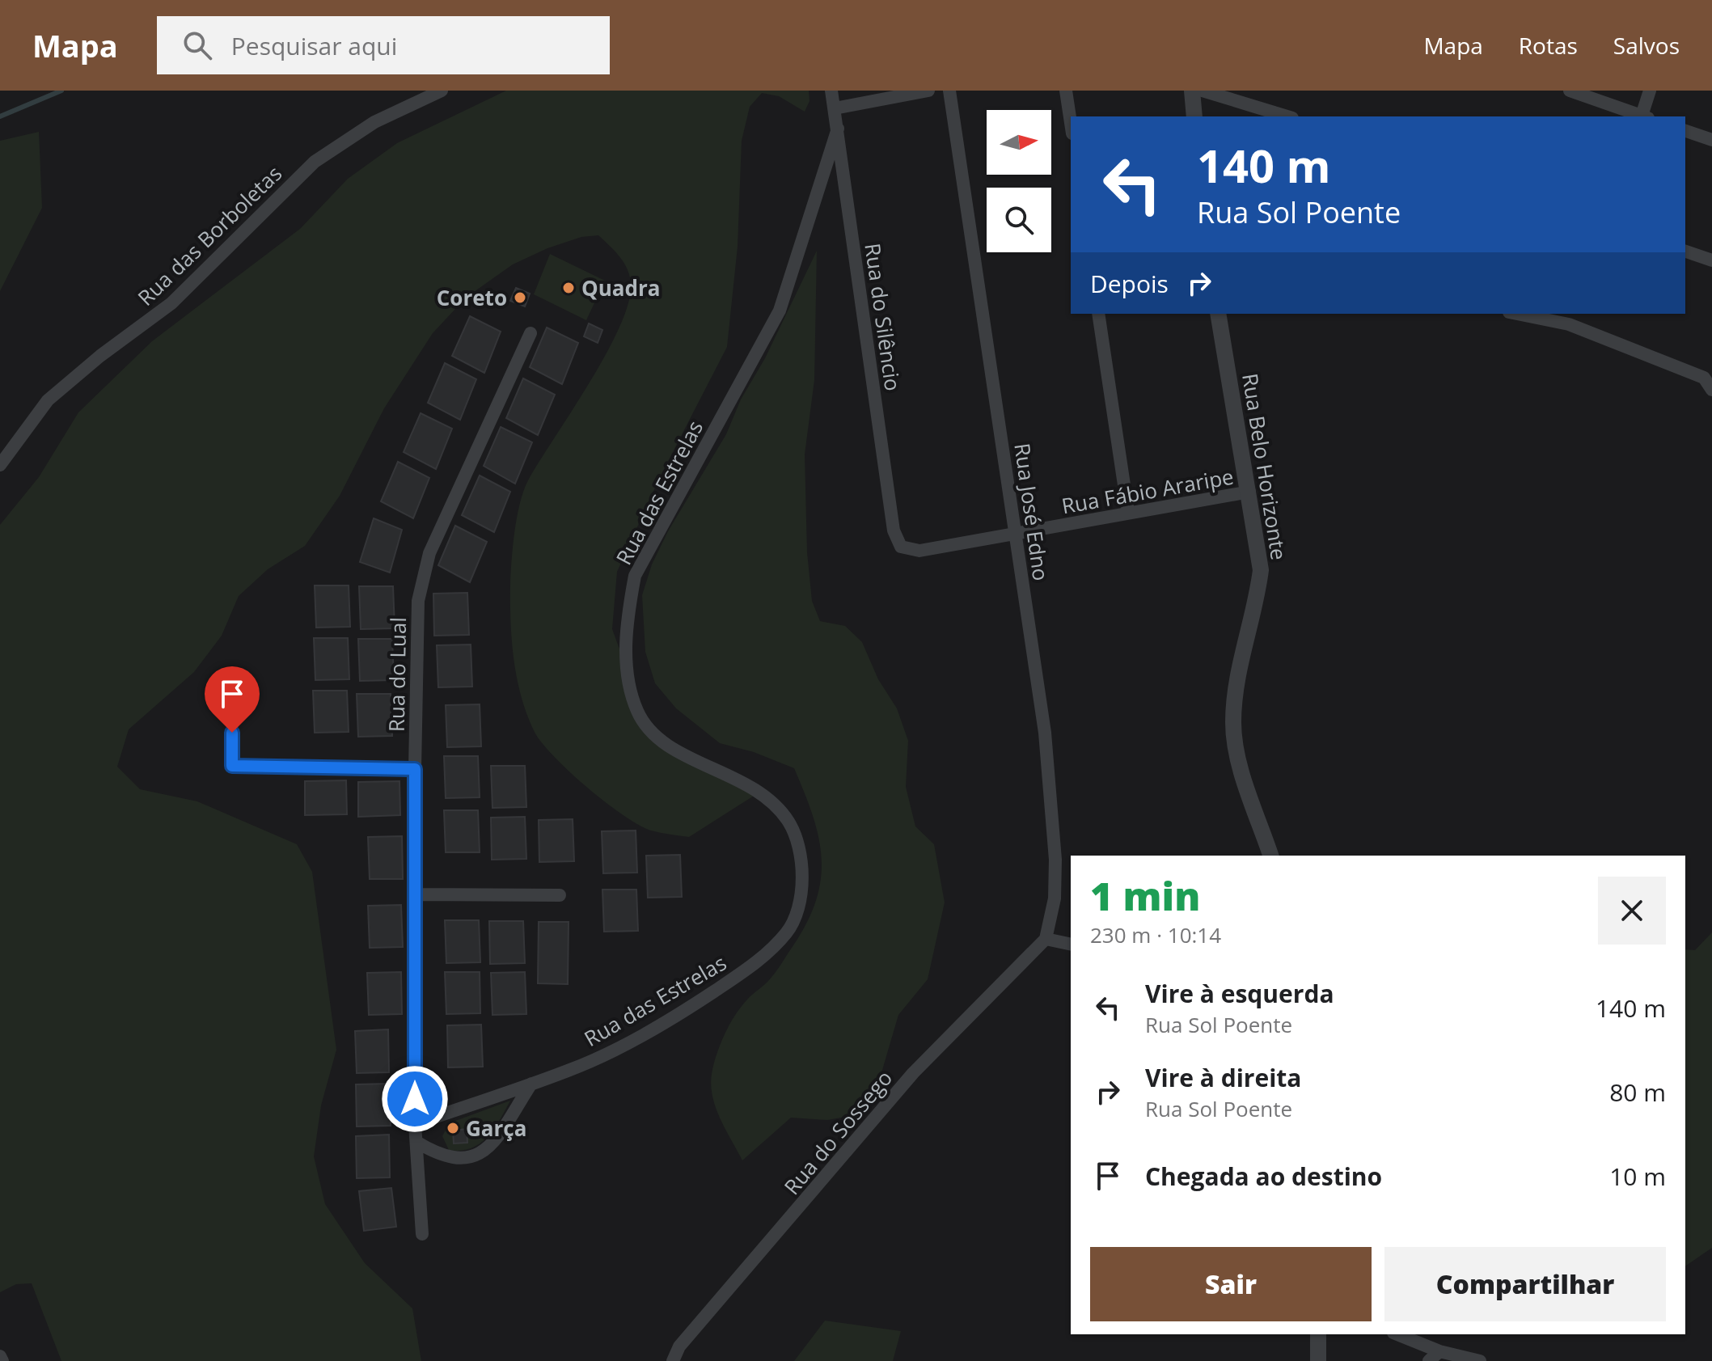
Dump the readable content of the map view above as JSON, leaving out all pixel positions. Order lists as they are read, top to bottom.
{
  "streets": {
    "street": [
      "Rua das Borboletas",
      "Rua do Silêncio",
      "Rua Belo Horizonte",
      "Rua Fábio Araripe",
      "Rua das Estrelas",
      "Rua José Edno",
      "Rua do Lual",
      "Rua do Sossego"
    ]
  },
  "crossings": [
    ["Rua do Silêncio", "Rua Fábio Araripe"],
    ["Rua do Silêncio", "Rua das Estrelas"],
    ["Rua Belo Horizonte", "Rua Fábio Araripe"],
    ["Rua Fábio Araripe", "Rua José Edno"],
    ["Rua das Estrelas", "Rua do Lual"],
    ["Rua José Edno", "Rua do Sossego"]
  ],
  "places": ["Quadra", "Coreto", "Garça"],
  "north": "right",
  "page": {
    "header": "Mapa",
    "search": "Pesquisar aqui",
    "nav": ["Mapa", "Rotas", "Salvos"],
    "turn": ["140 m", "Rua Sol Poente"],
    "then": "Depois",
    "heading": ["1 min", "230 m · 10:14"],
    "list": [
      {
        "name": "Vire à esquerda",
        "note": "Rua Sol Poente",
        "value": "140 m"
      },
      {
        "name": "Vire à direita",
        "note": "Rua Sol Poente",
        "value": "80 m"
      },
      {
        "name": "Chegada ao destino",
        "value": "10 m"
      }
    ],
    "buttons": ["Sair", "Compartilhar"]
  }
}
